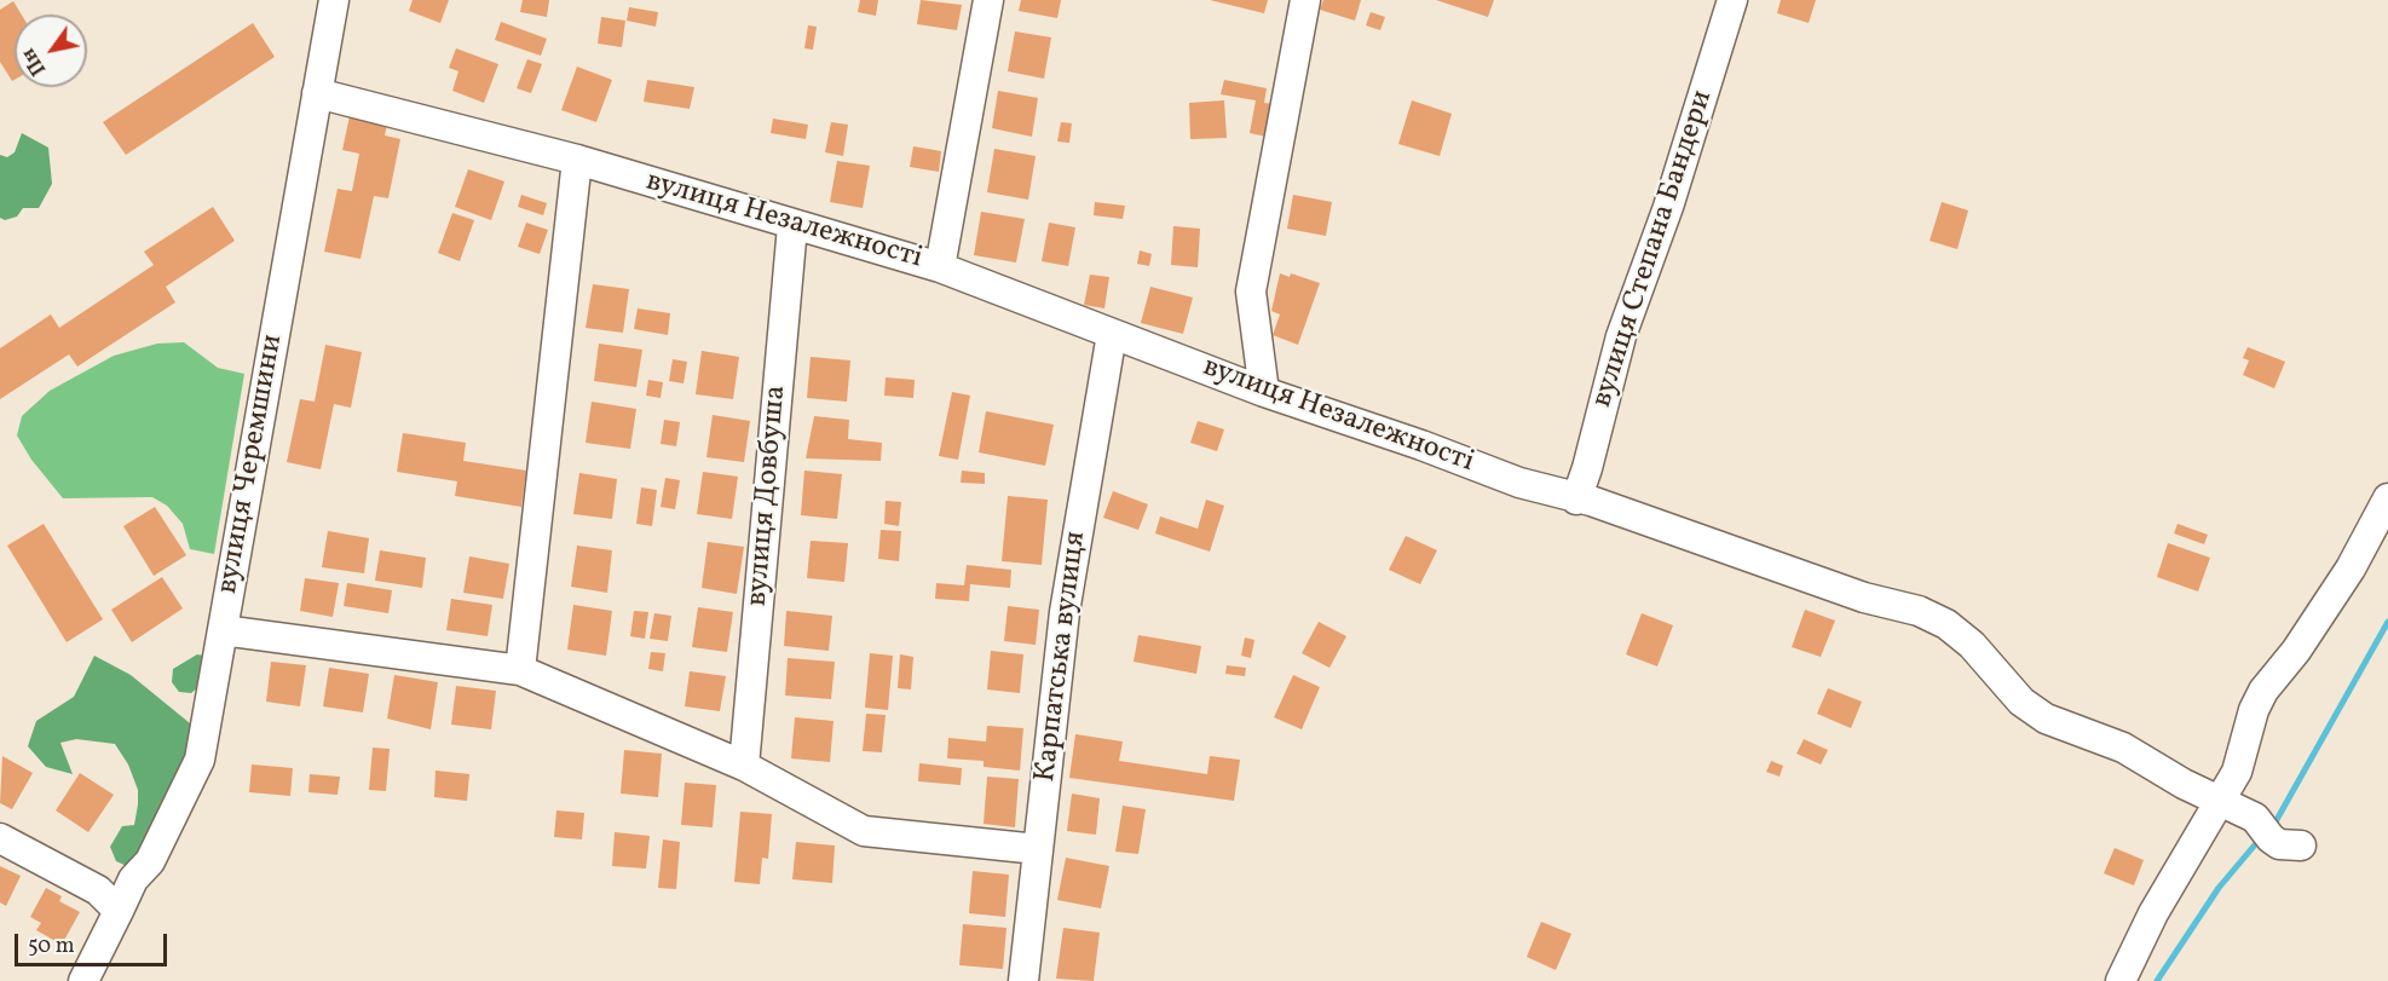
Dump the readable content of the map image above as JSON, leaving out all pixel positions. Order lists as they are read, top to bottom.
{
  "streets": {
    "street": [
      "вулиця Незалежності",
      "вулиця Степана Бандери",
      "вулиця Черемшини",
      "вулиця Довбуша",
      "Карпатська вулиця"
    ]
  },
  "crossings": [
    ["вулиця Незалежності", "вулиця Степана Бандери"],
    ["вулиця Незалежності", "вулиця Черемшини"],
    ["вулиця Незалежності", "вулиця Довбуша"],
    ["вулиця Незалежності", "Карпатська вулиця"]
  ],
  "scale_bar": "50 m",
  "north": "bottom left"
}
